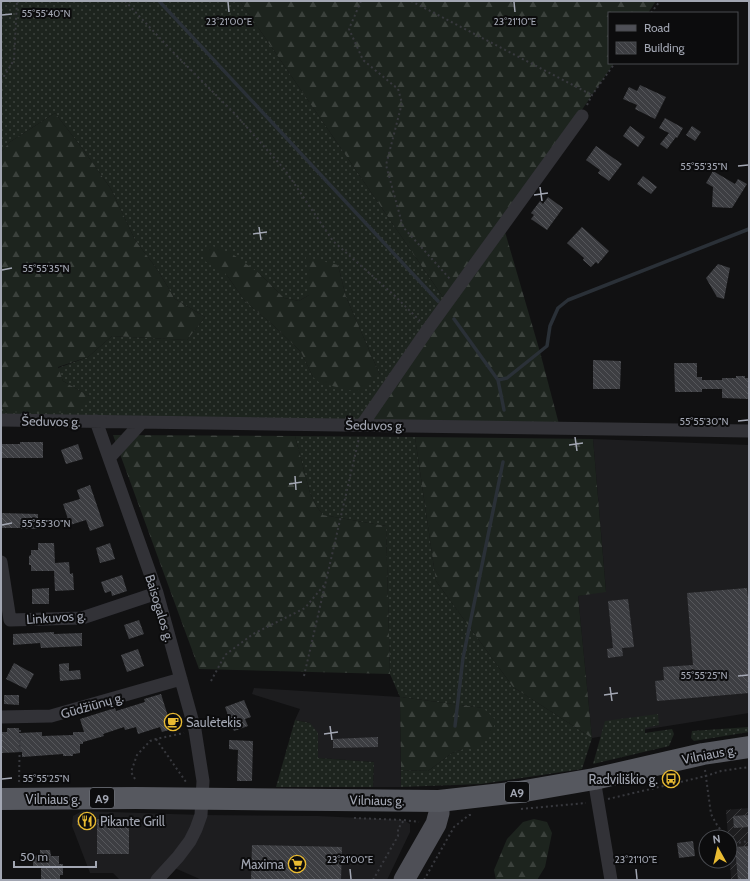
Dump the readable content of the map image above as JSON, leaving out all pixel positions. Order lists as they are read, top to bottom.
{
  "streets": {
    "highway": ["Vilniaus g.", "A9"],
    "street": [
      "Šeduvos g.",
      "Baisogalos g.",
      "Linkuvos g.",
      "Gūdžiūnų g."
    ]
  },
  "crossings": [
    ["Šeduvos g.", "Baisogalos g."],
    ["Baisogalos g.", "Linkuvos g."],
    ["Baisogalos g.", "Gūdžiūnų g."],
    ["Baisogalos g.", "Vilniaus g."]
  ],
  "places": {
    "cafe": ["Saulėtekis"],
    "bus stop": ["Radviliškio g."],
    "restaurant": ["Pikante Grill"],
    "supermarket": ["Maxima"]
  },
  "legend": ["Road", "Building"],
  "scale_bar": "50 m",
  "north": "top",
  "coordinates": [
    "55°55'40\"N",
    "23°21'00\"E",
    "23°21'10\"E",
    "55°55'35\"N",
    "55°55'30\"N",
    "55°55'25\"N"
  ]
}
